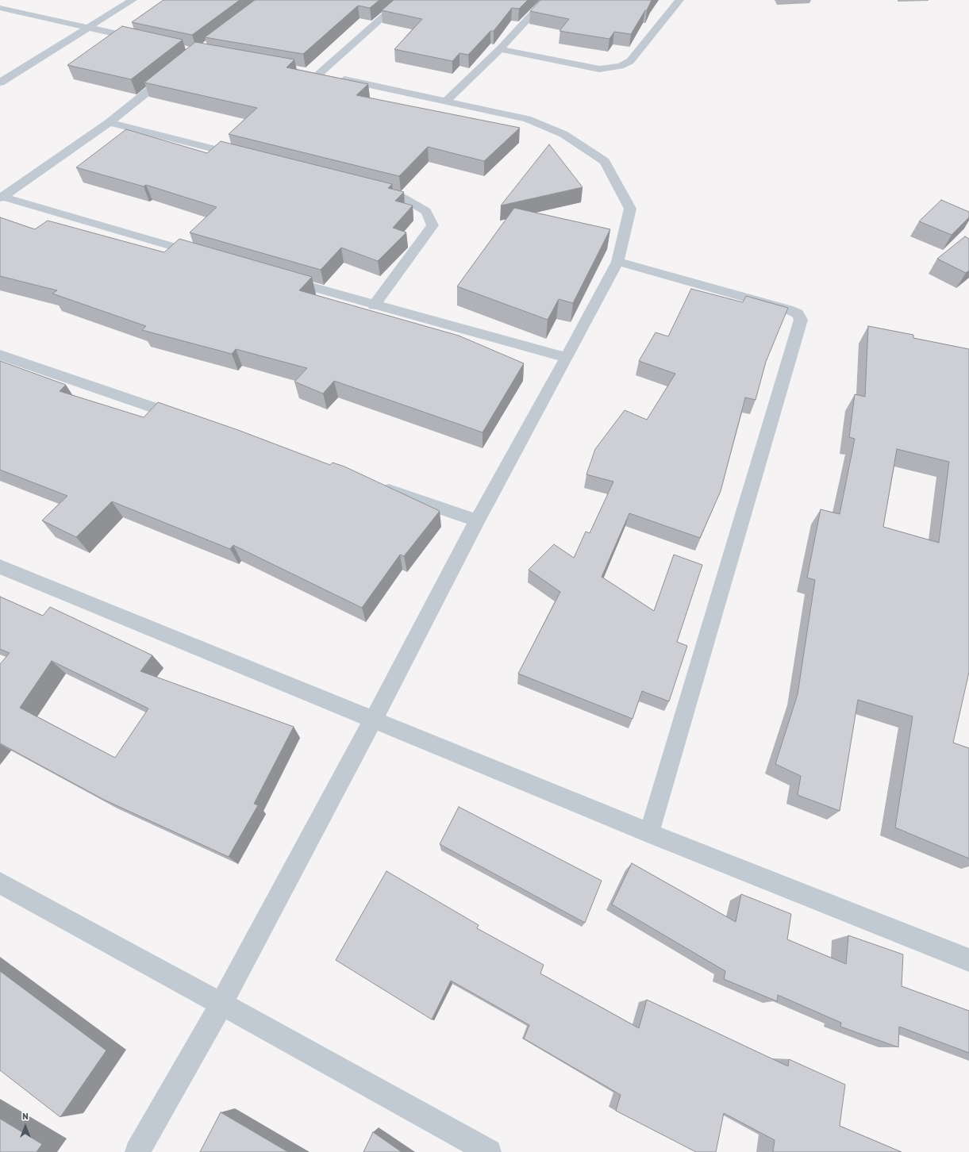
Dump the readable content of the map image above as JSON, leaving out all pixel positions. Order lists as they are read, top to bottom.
{
  "north": "top"
}
